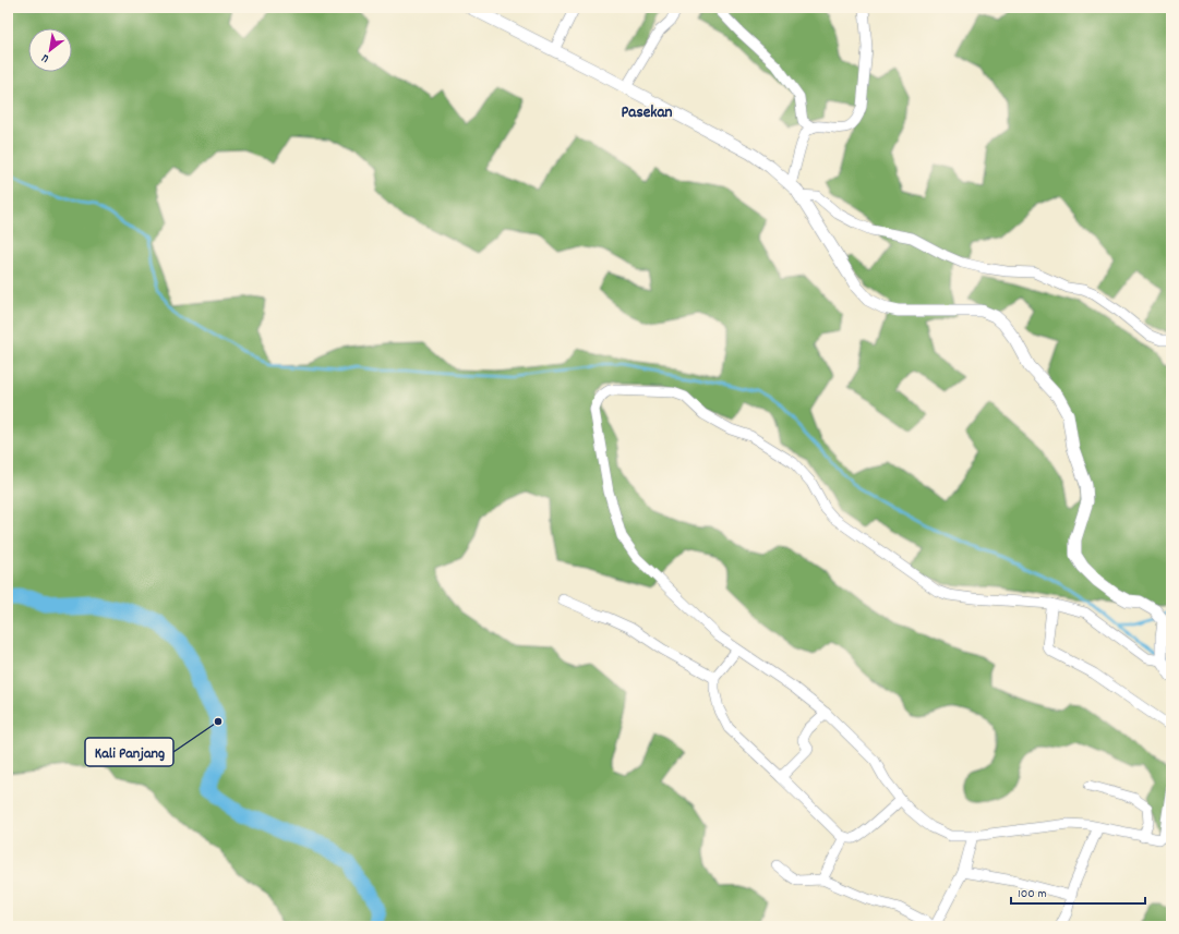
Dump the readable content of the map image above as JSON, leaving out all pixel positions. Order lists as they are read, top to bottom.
{
  "districts": ["Pasekan"],
  "places": ["Kali Panjang"],
  "scale_bar": "100 m",
  "north": "bottom left"
}
